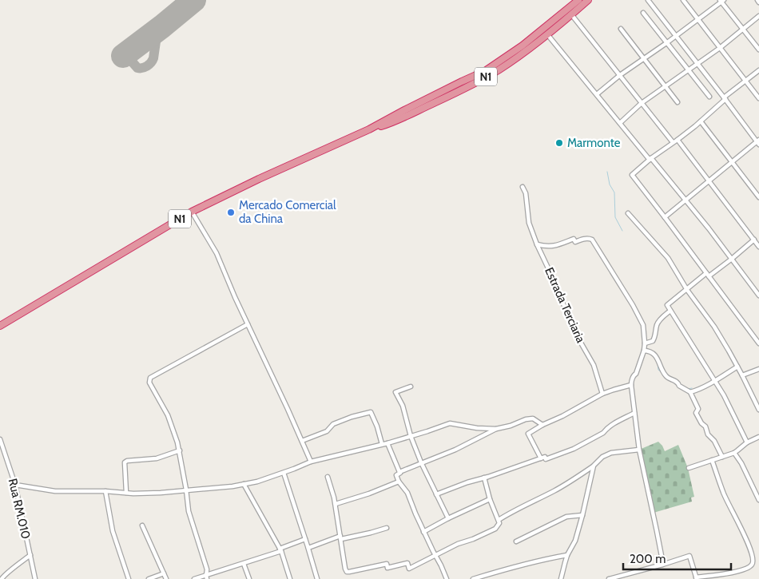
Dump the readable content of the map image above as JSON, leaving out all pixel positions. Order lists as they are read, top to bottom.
{
  "streets": {
    "highway": ["N1"],
    "street": ["Estrada Terciaria", "Rua RM.010"]
  },
  "places": ["Marmonte", "Mercado Comercial da China"],
  "scale_bar": "200 m"
}
